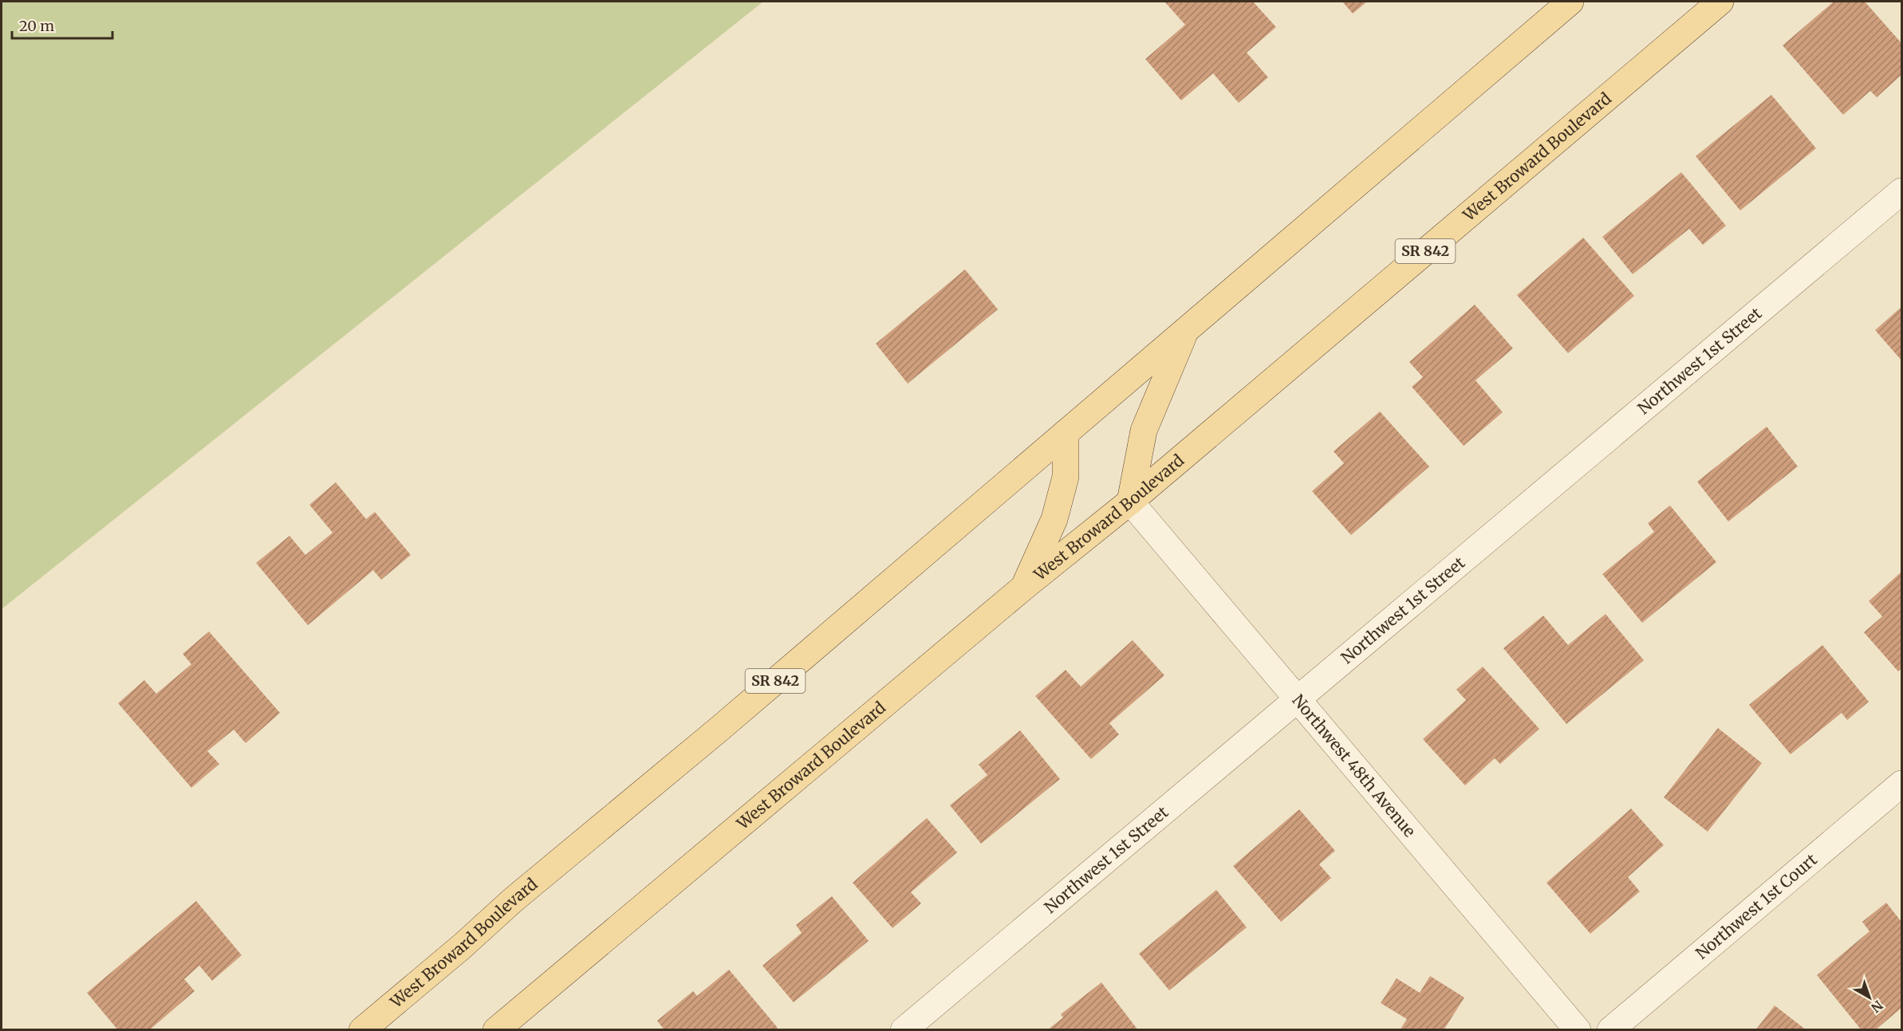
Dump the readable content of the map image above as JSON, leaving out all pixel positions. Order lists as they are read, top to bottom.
{
  "streets": {
    "main road": ["West Broward Boulevard", "SR 842"],
    "street": ["Northwest 1st Street", "Northwest 48th Avenue", "Northwest 1st Court"]
  },
  "crossings": [
    ["West Broward Boulevard", "Northwest 48th Avenue"],
    ["Northwest 1st Street", "Northwest 48th Avenue"]
  ],
  "scale_bar": "20 m",
  "north": "bottom right"
}
